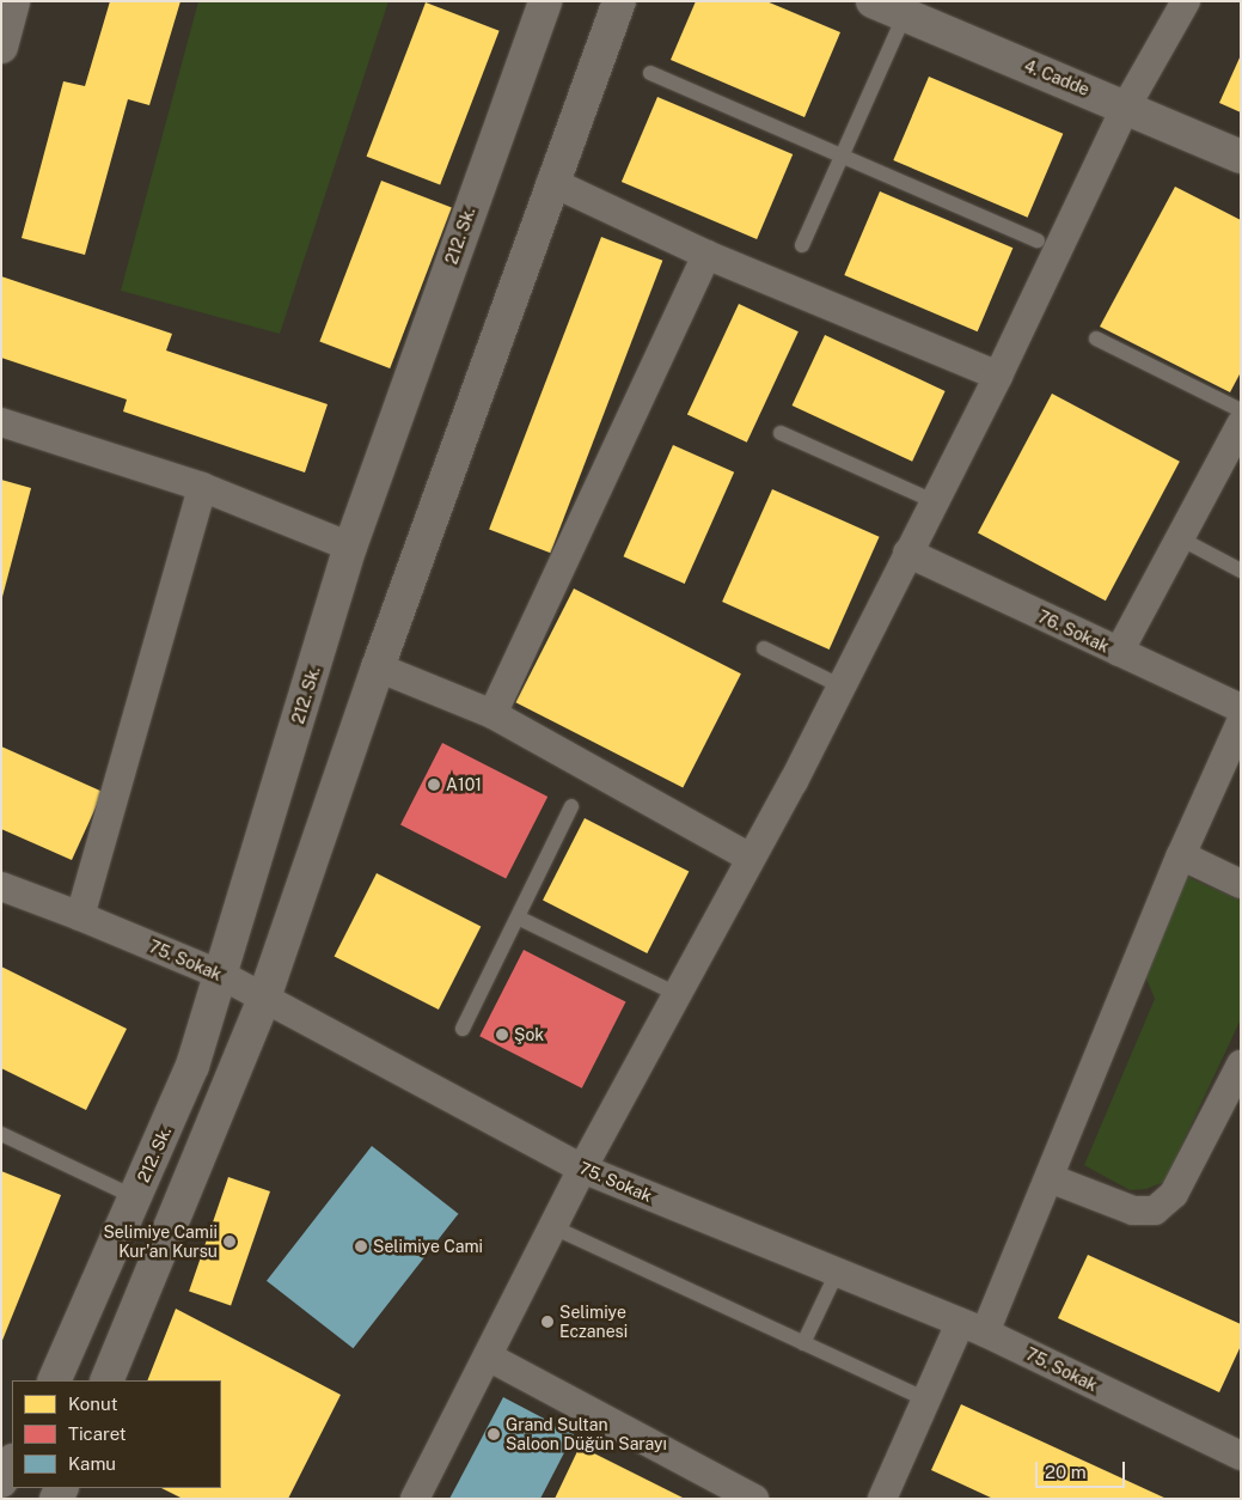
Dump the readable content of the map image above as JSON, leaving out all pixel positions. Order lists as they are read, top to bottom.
{
  "streets": {
    "street": [
      "4. Cadde",
      "212. Sk.",
      "76. Sokak",
      "75. Sokak"
    ]
  },
  "crossings": [
    ["212. Sk.", "75. Sokak"]
  ],
  "places": [
    "A101",
    "Şok",
    "Selimiye Camii Kur'an Kursu",
    "Selimiye Cami",
    "Selimiye Eczanesi",
    "Grand Sultan Saloon Düğün Sarayı"
  ],
  "legend": ["Konut", "Ticaret", "Kamu"],
  "scale_bar": "20 m"
}
